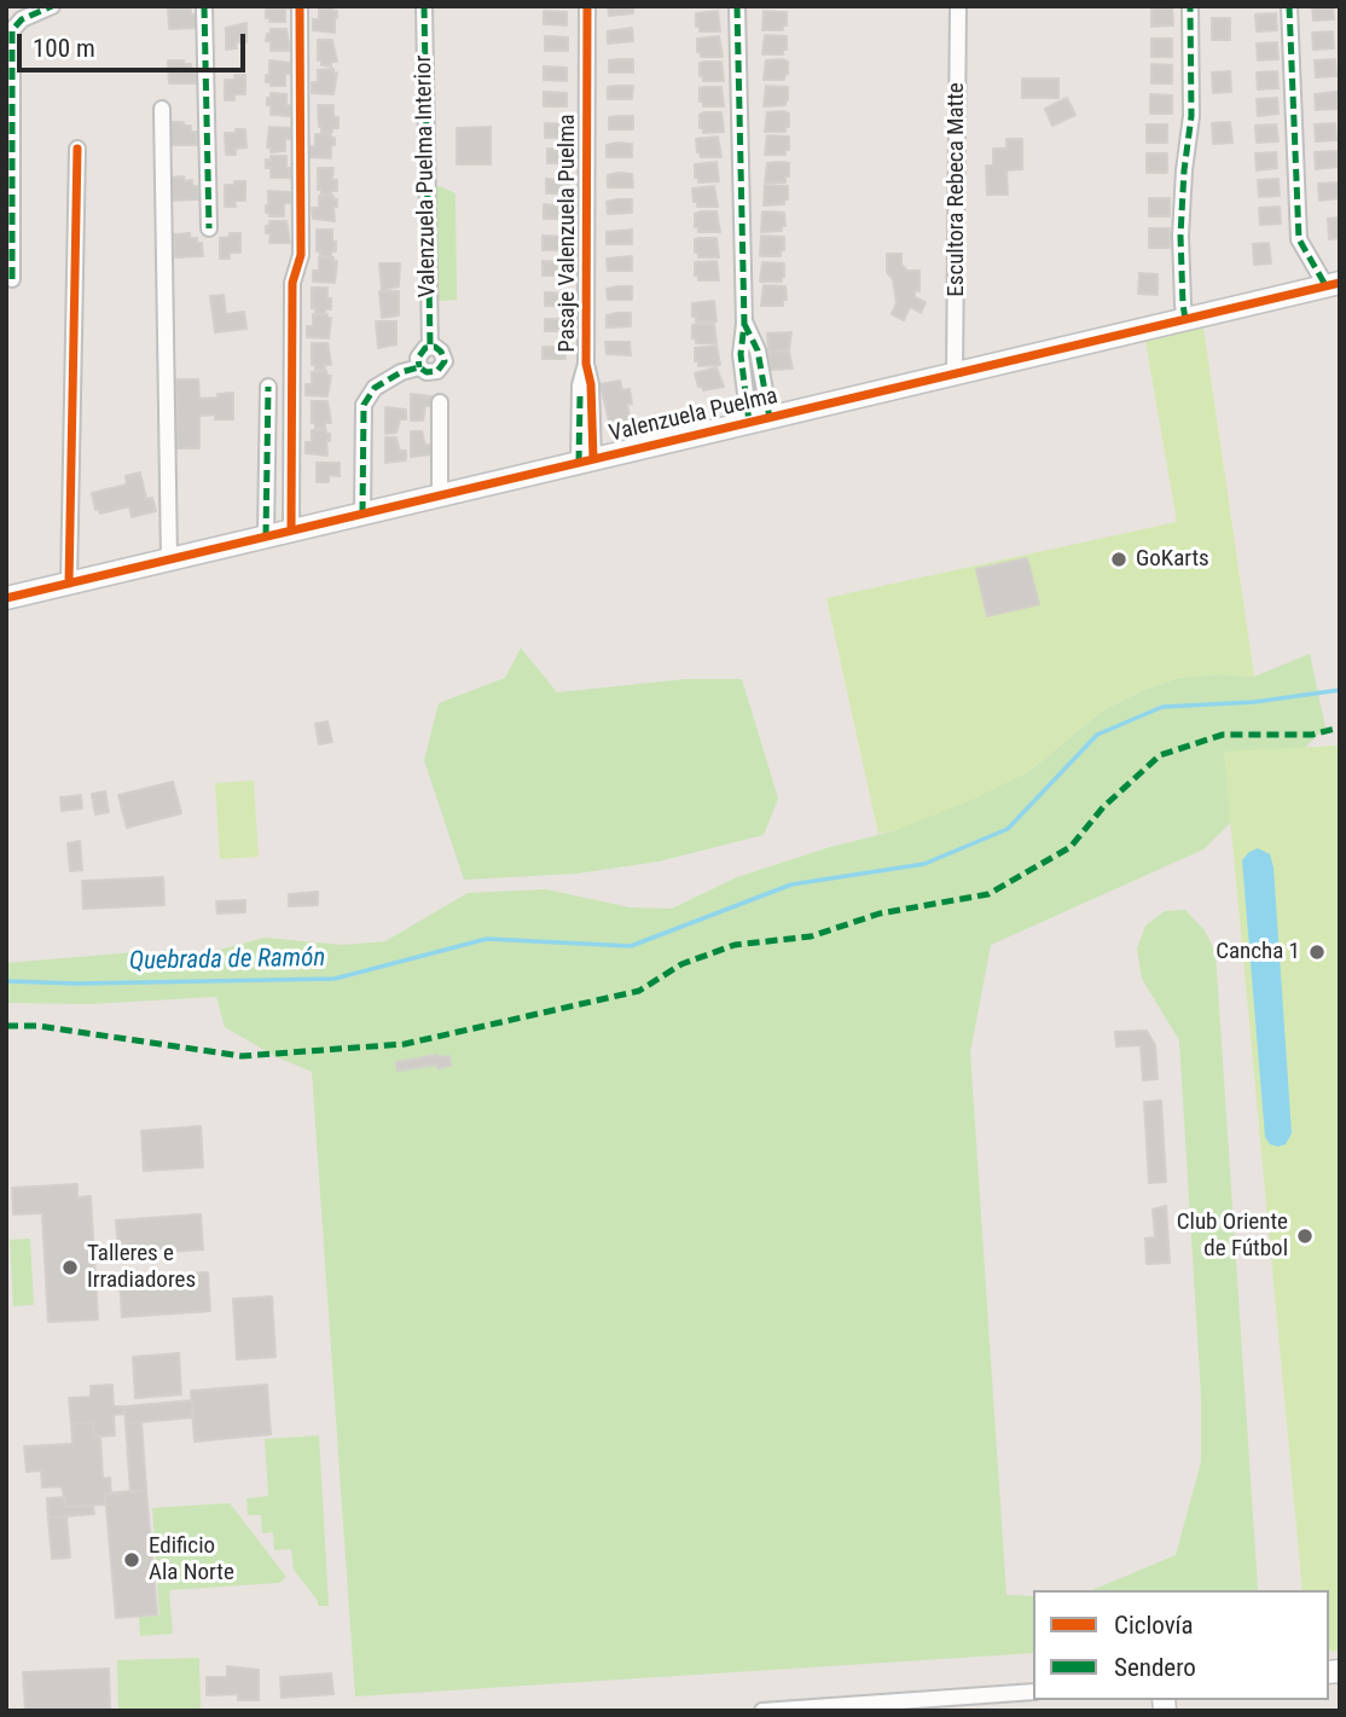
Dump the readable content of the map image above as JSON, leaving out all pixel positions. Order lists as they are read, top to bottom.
{
  "streets": {
    "street": [
      "Valenzuela Puelma Interior",
      "Escultora Rebeca Matte",
      "Pasaje Valenzuela Puelma",
      "Valenzuela Puelma"
    ]
  },
  "crossings": [
    ["Valenzuela Puelma Interior", "Valenzuela Puelma"],
    ["Escultora Rebeca Matte", "Valenzuela Puelma"],
    ["Pasaje Valenzuela Puelma", "Valenzuela Puelma"]
  ],
  "water": ["Quebrada de Ramón"],
  "places": [
    "GoKarts",
    "Cancha 1",
    "Club Oriente de Fútbol",
    "Talleres e Irradiadores",
    "Edificio Ala Norte"
  ],
  "legend": ["Ciclovía", "Sendero"],
  "scale_bar": "100 m"
}
